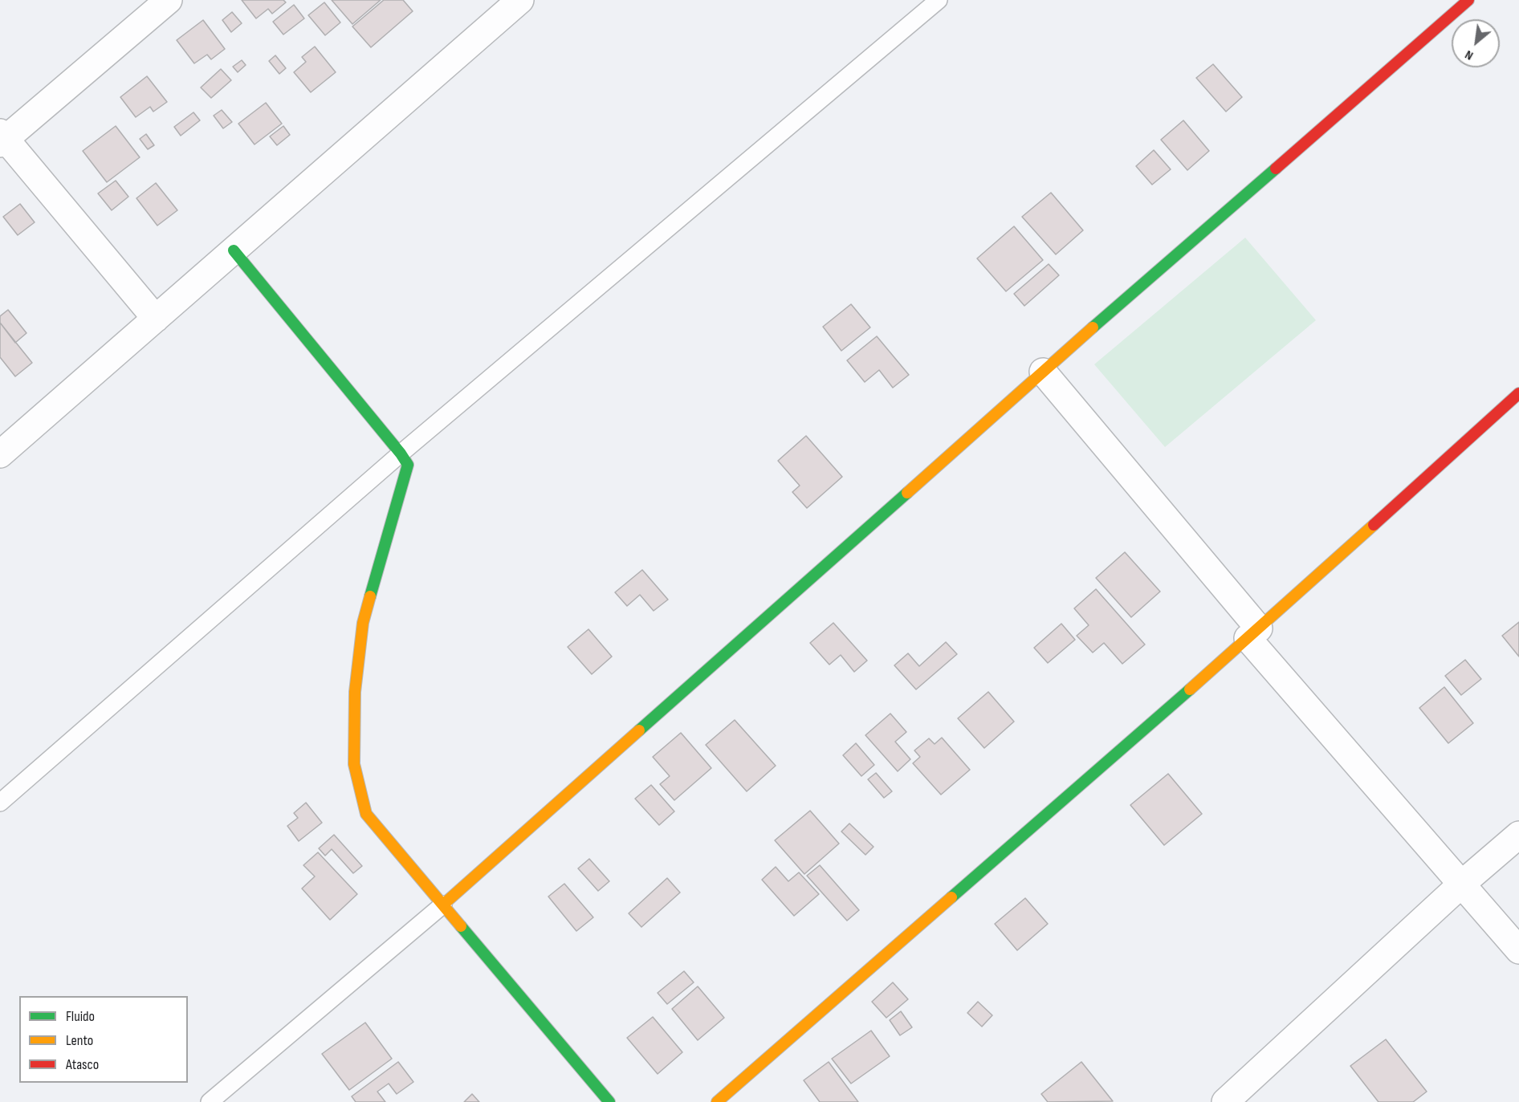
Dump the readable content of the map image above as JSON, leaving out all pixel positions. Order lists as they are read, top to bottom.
{
  "legend": ["Fluido", "Lento", "Atasco"],
  "north": "bottom left"
}
